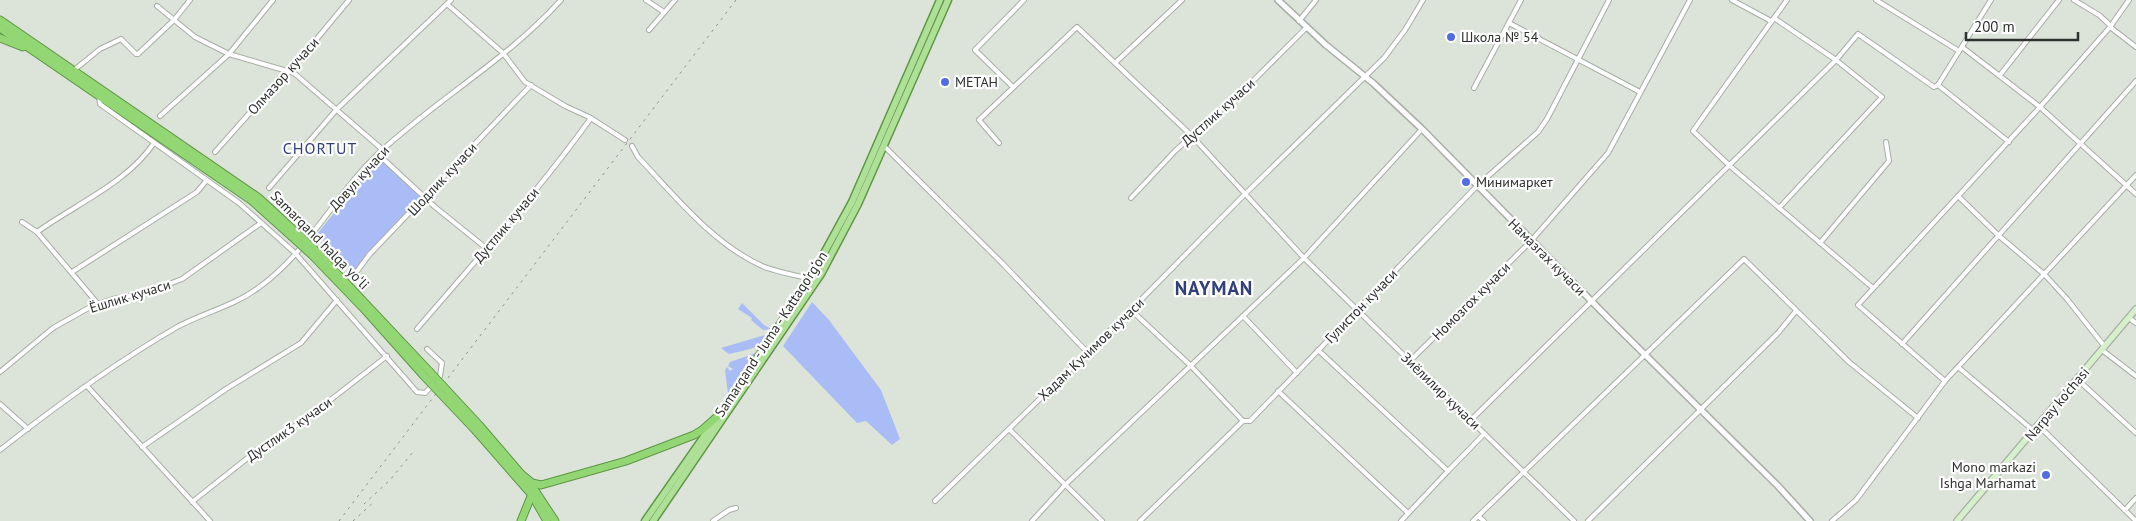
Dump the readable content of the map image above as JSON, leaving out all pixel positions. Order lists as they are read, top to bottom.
{
  "streets": {
    "highway": ["Samarqand halqa yoʻli"],
    "main road": ["Samarqand - Juma - Kattaqo‘rg‘on", "Narpay ko'chasi"],
    "street": [
      "Олмазор кучаси",
      "Дустлик кучаси",
      "Довул кучаси",
      "Шодлик кучаси",
      "Намазгах кучаси",
      "Ёшлик кучаси",
      "Номозгох кучаси",
      "Гулистон кучаси",
      "Хадам Кучимов кучаси",
      "Зиёлилир кучаси",
      "Дустлик3 кучаси"
    ]
  },
  "crossings": [
    ["Дустлик кучаси", "Намазгах кучаси"],
    ["Дустлик кучаси", "Зиёлилир кучаси"],
    ["Намазгах кучаси", "Номозгох кучаси"],
    ["Намазгах кучаси", "Гулистон кучаси"],
    ["Намазгах кучаси", "Хадам Кучимов кучаси"],
    ["Номозгох кучаси", "Зиёлилир кучаси"],
    ["Гулистон кучаси", "Зиёлилир кучаси"],
    ["Хадам Кучимов кучаси", "Зиёлилир кучаси"]
  ],
  "districts": ["CHORTUT", "NAYMAN"],
  "places": [
    "Школа № 54",
    "МЕТАН",
    "Минимаркет",
    "Mono markazi Ishga Marhamat"
  ],
  "scale_bar": "200 m"
}
